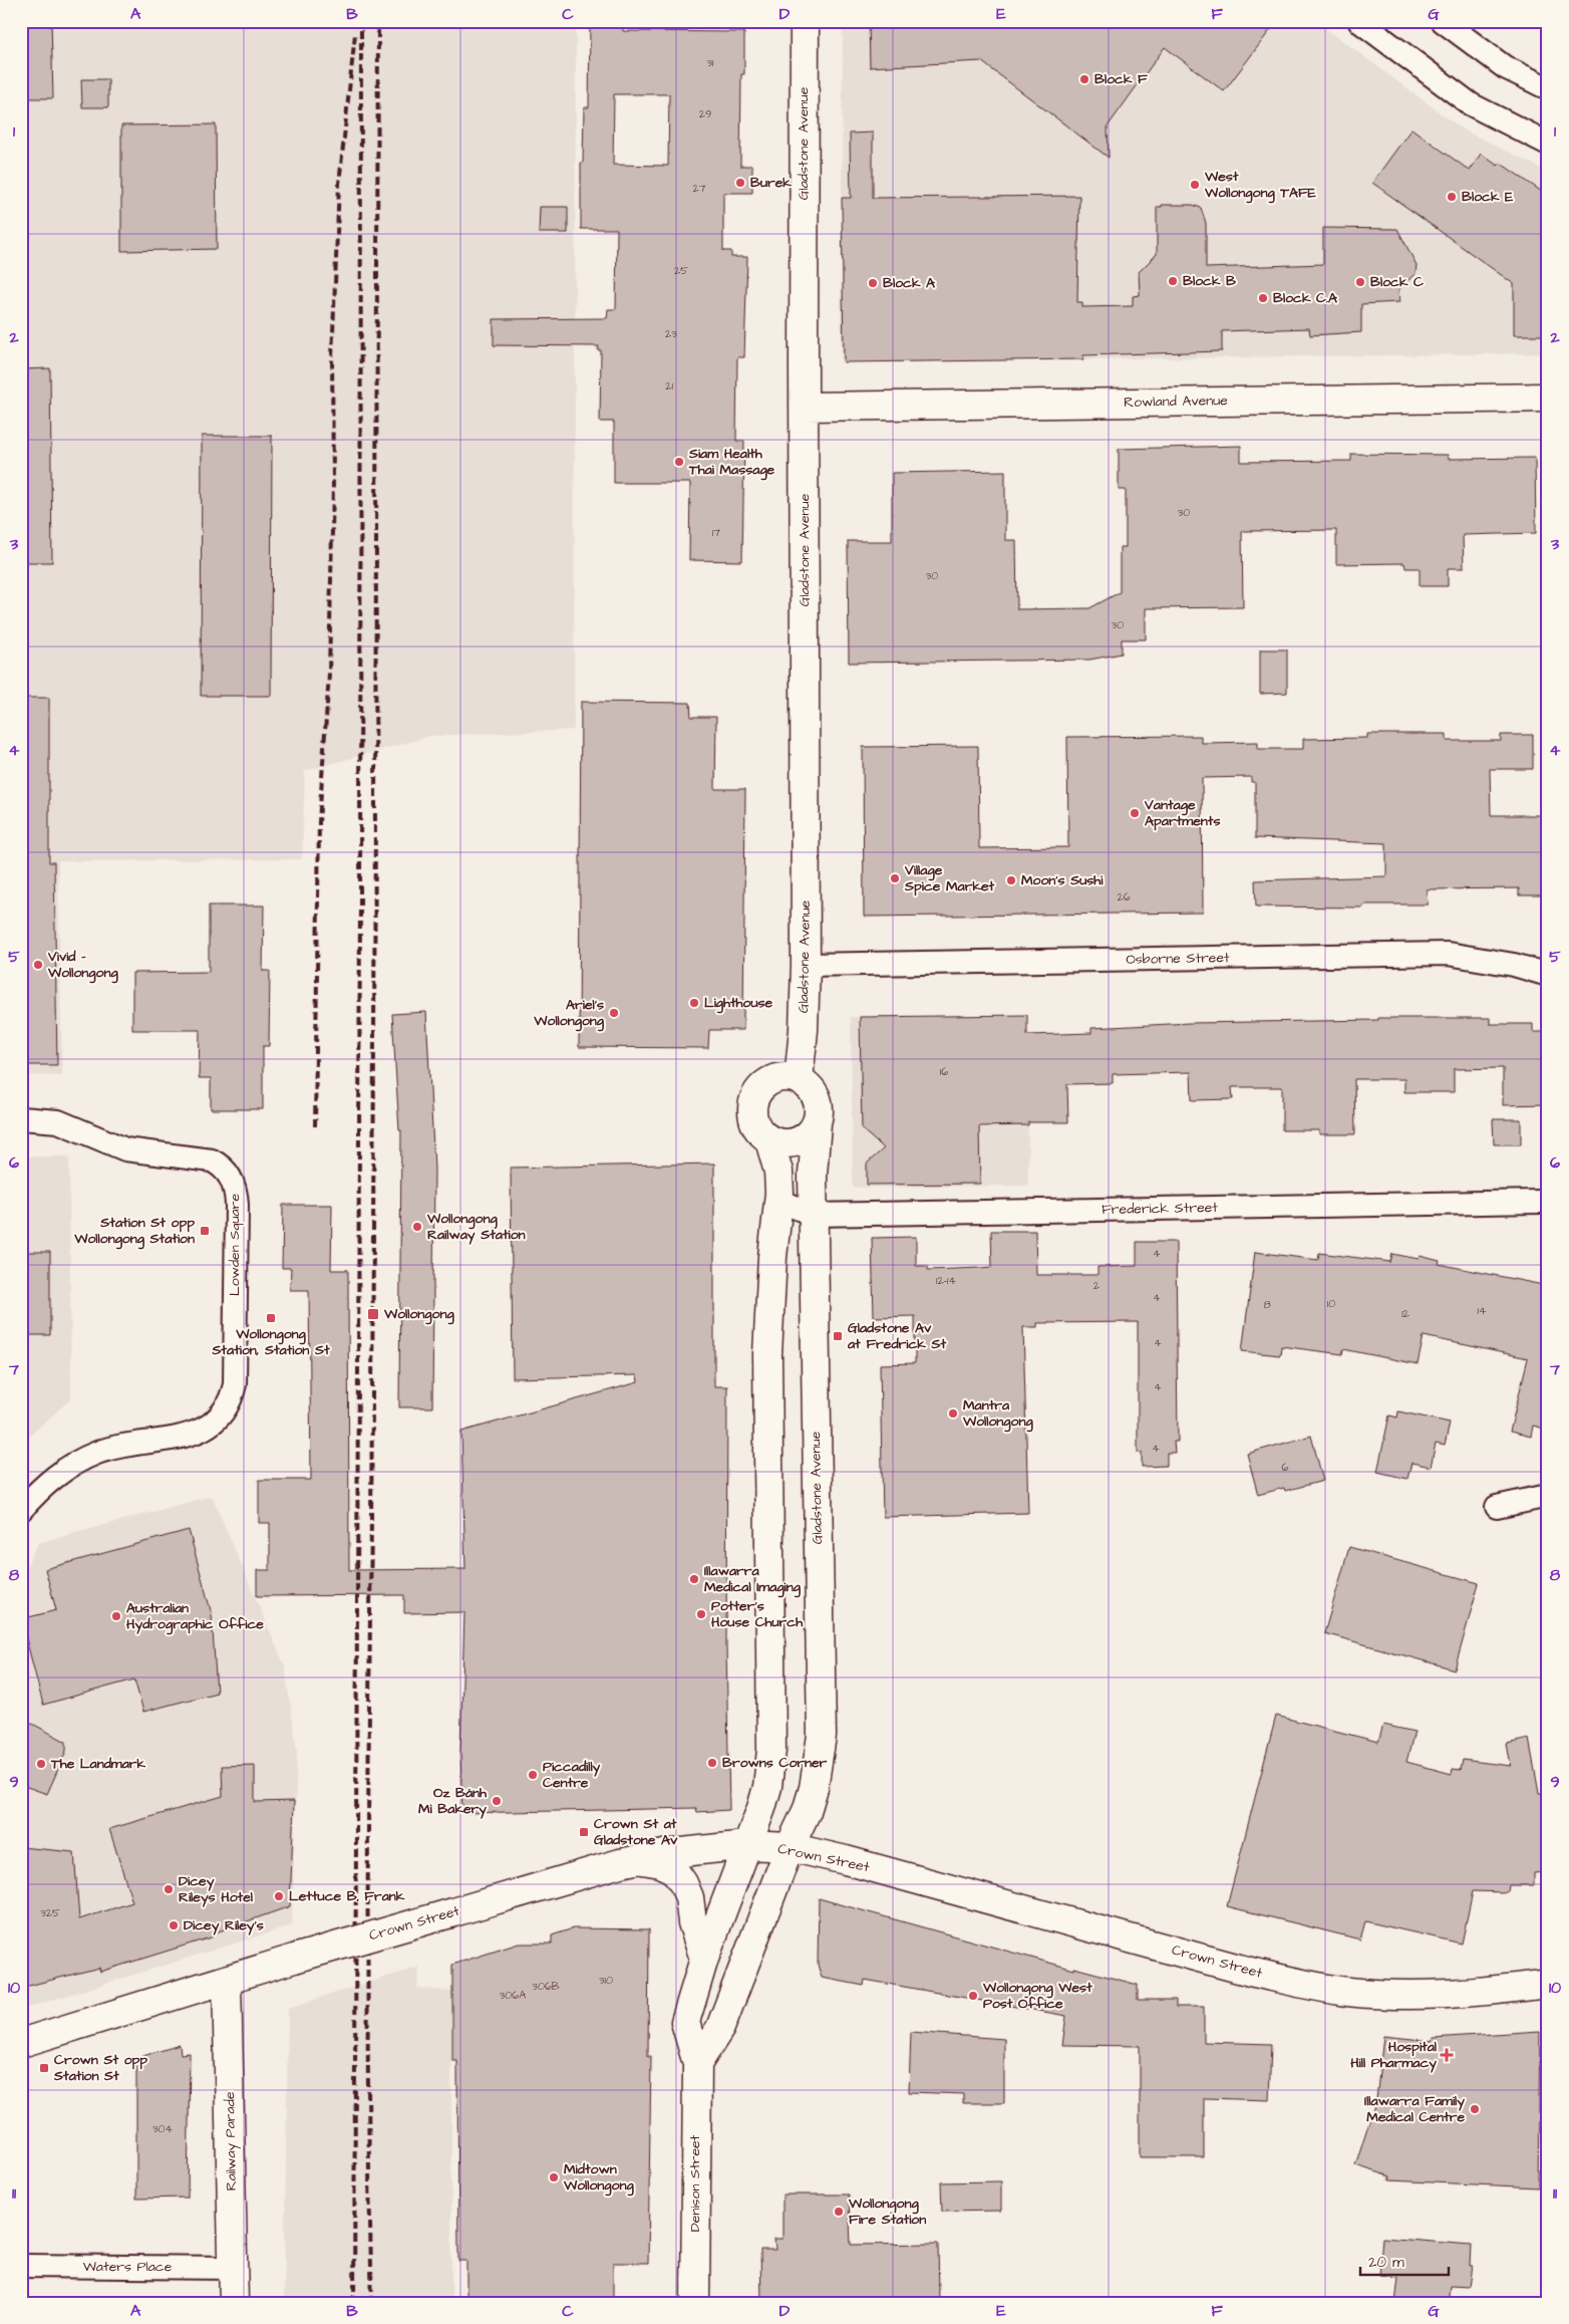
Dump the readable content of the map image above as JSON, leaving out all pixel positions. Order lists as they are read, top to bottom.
{
  "streets": {
    "main road": [
      "Gladstone Avenue",
      "Rowland Avenue",
      "Crown Street",
      "Railway Parade",
      "Denison Street"
    ],
    "street": [
      "Osborne Street",
      "Frederick Street",
      "Lowden Square",
      "Waters Place"
    ]
  },
  "crossings": [
    ["Gladstone Avenue", "Rowland Avenue"],
    ["Gladstone Avenue", "Osborne Street"],
    ["Gladstone Avenue", "Frederick Street"],
    ["Gladstone Avenue", "Crown Street"],
    ["Crown Street", "Railway Parade"],
    ["Crown Street", "Denison Street"],
    ["Railway Parade", "Waters Place"]
  ],
  "places": {
    "other": [
      "Block F",
      "Burek",
      "West Wollongong TAFE",
      "Block E",
      "Block B",
      "Block C",
      "Block A",
      "Block C.A",
      "Siam Health Thai Massage",
      "Vantage Apartments",
      "Village Spice Market",
      "Moon’s Sushi",
      "Vivid - Wollongong",
      "Lighthouse",
      "Ariel's Wollongong",
      "Wollongong Railway Station",
      "Mantra Wollongong",
      "Illawarra Medical Imaging",
      "Potter's House Church",
      "Australian Hydrographic Office",
      "Browns Corner",
      "The Landmark",
      "Piccadilly Centre",
      "Oz Bánh Mì Bakery",
      "Dicey Rileys Hotel",
      "Lettuce B. Frank",
      "Dicey Riley's",
      "Wollongong West Post Office",
      "Illawarra Family Medical Centre",
      "Midtown Wollongong",
      "Wollongong Fire Station"
    ],
    "transit": [
      "Station St opp Wollongong Station",
      "Wollongong",
      "Wollongong Station, Station St",
      "Gladstone Av at Fredrick St",
      "Crown St at Gladstone Av",
      "Crown St opp Station St"
    ],
    "health": ["Hospital Hill Pharmacy"]
  },
  "house_numbers": [
    "31",
    "29",
    "27",
    "25",
    "23",
    "21",
    "30",
    "17",
    "30",
    "30",
    "26",
    "16",
    "4",
    "12-14",
    "2",
    "4",
    "10",
    "8",
    "14",
    "12",
    "4",
    "4",
    "4",
    "6",
    "325",
    "310",
    "306B",
    "306A",
    "304"
  ],
  "scale_bar": "20 m",
  "grid": {
    "columns": [
      "A",
      "B",
      "C",
      "D",
      "E",
      "F",
      "G"
    ],
    "rows": [
      "1",
      "2",
      "3",
      "4",
      "5",
      "6",
      "7",
      "8",
      "9",
      "10",
      "11"
    ]
  }
}
